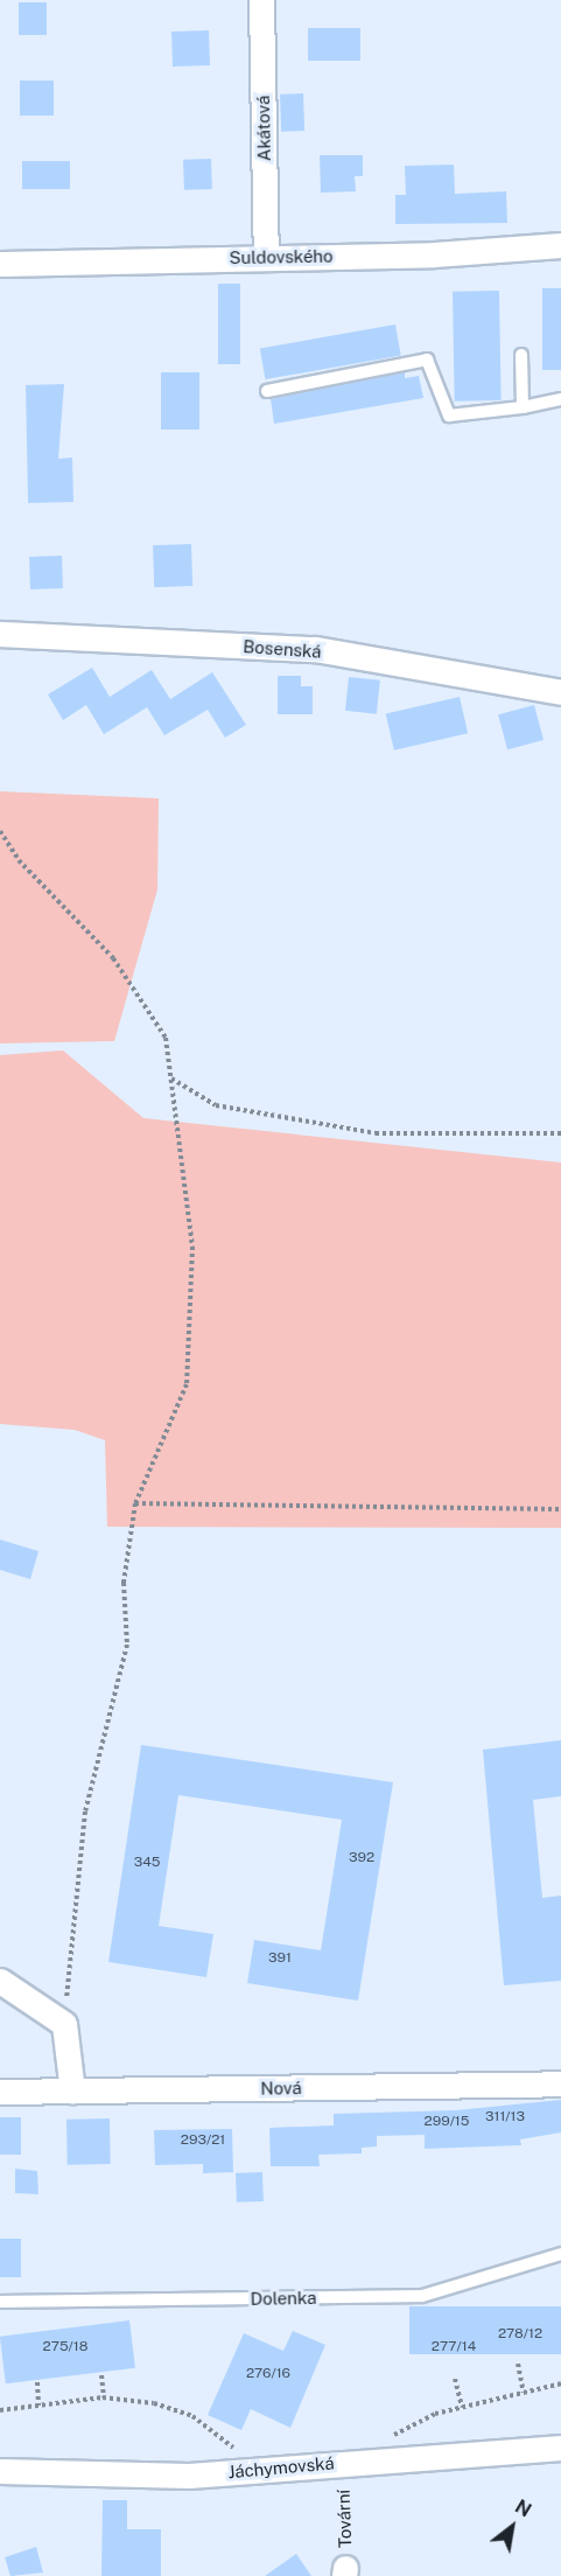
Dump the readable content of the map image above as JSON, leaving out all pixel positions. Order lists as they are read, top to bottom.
{
  "streets": {
    "street": [
      "Akátová",
      "Suldovského",
      "Bosenská",
      "Nová",
      "Jáchymovská"
    ],
    "lane": ["Dolenka"],
    "path": ["Tovární"]
  },
  "crossings": [
    ["Akátová", "Suldovského"],
    ["Jáchymovská", "Tovární"]
  ],
  "house_numbers": [
    "392",
    "345",
    "391",
    "311/13",
    "299/15",
    "293/21",
    "278/12",
    "275/18",
    "277/14",
    "276/16"
  ],
  "north": "top right"
}
